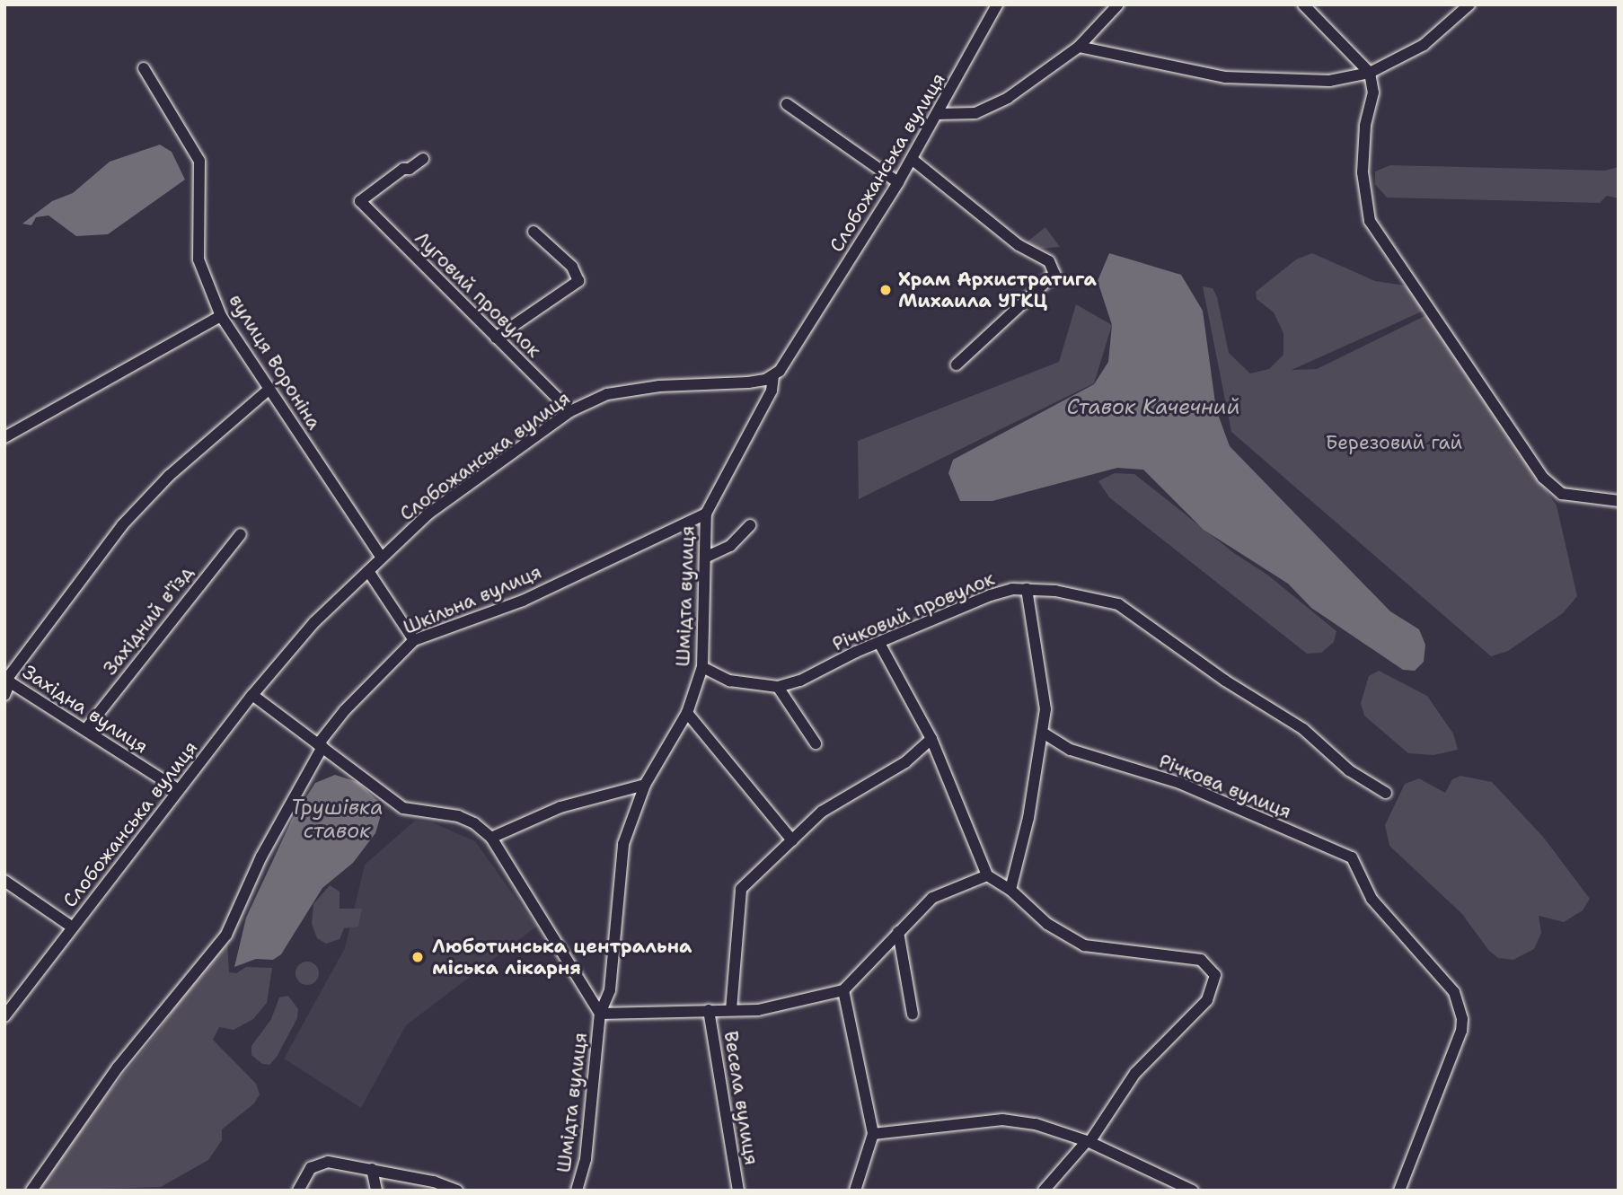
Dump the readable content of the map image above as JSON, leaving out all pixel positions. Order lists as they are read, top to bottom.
{
  "streets": {
    "street": [
      "Слобожанська вулиця",
      "Луговий провулок",
      "вулиця Вороніна",
      "Шмідта вулиця",
      "Шкільна вулиця",
      "Річковий провулок",
      "Західний в'їзд",
      "Західна вулиця",
      "Річкова вулиця",
      "Весела вулиця"
    ]
  },
  "crossings": [
    ["Слобожанська вулиця", "Луговий провулок"],
    ["Слобожанська вулиця", "вулиця Вороніна"],
    ["Слобожанська вулиця", "Шмідта вулиця"],
    ["Слобожанська вулиця", "Західна вулиця"],
    ["Шмідта вулиця", "Шкільна вулиця"],
    ["Шмідта вулиця", "Річковий провулок"],
    ["Західний в'їзд", "Західна вулиця"]
  ],
  "water": ["Ставок Качечний", "Трушівка ставок"],
  "parks": ["Березовий гай"],
  "places": ["Храм Архистратига Михаила УГКЦ", "Люботинська центральна міська лікарня"]
}
